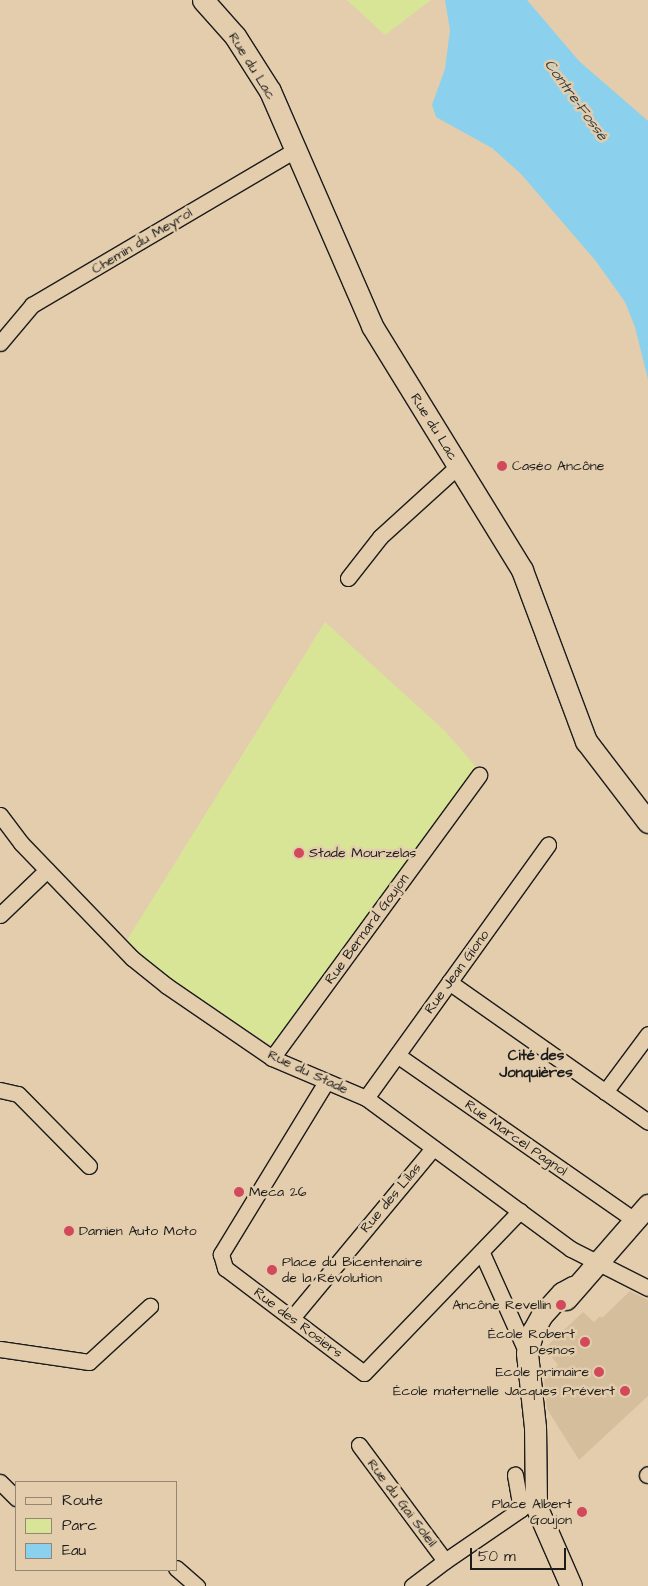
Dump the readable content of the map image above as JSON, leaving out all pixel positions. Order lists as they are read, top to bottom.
{
  "streets": {
    "street": [
      "Rue du Lac",
      "Chemin du Meyrol",
      "Rue Bernard Goujon",
      "Rue Jean Giono",
      "Rue du Stade",
      "Rue Marcel Pagnol",
      "Rue des Lilas",
      "Rue des Rosiers",
      "Rue du Gai Soleil"
    ]
  },
  "crossings": [
    ["Rue du Lac", "Chemin du Meyrol"],
    ["Rue Bernard Goujon", "Rue du Stade"],
    ["Rue Jean Giono", "Rue du Stade"],
    ["Rue Jean Giono", "Rue Marcel Pagnol"],
    ["Rue du Stade", "Rue des Lilas"],
    ["Rue du Stade", "Rue des Rosiers"],
    ["Rue des Lilas", "Rue des Rosiers"]
  ],
  "districts": ["Cité des Jonquières"],
  "water": ["Contre-Fossé"],
  "places": [
    "Caséo Ancône",
    "Stade Mourzelas",
    "Meca 26",
    "Damien Auto Moto",
    "Place du Bicentenaire de la Révolution",
    "Ancône Revellin",
    "École Robert Desnos",
    "Ecole primaire",
    "École maternelle Jacques Prévert",
    "Place Albert Goujon"
  ],
  "legend": ["Route", "Parc", "Eau"],
  "scale_bar": "50 m"
}
